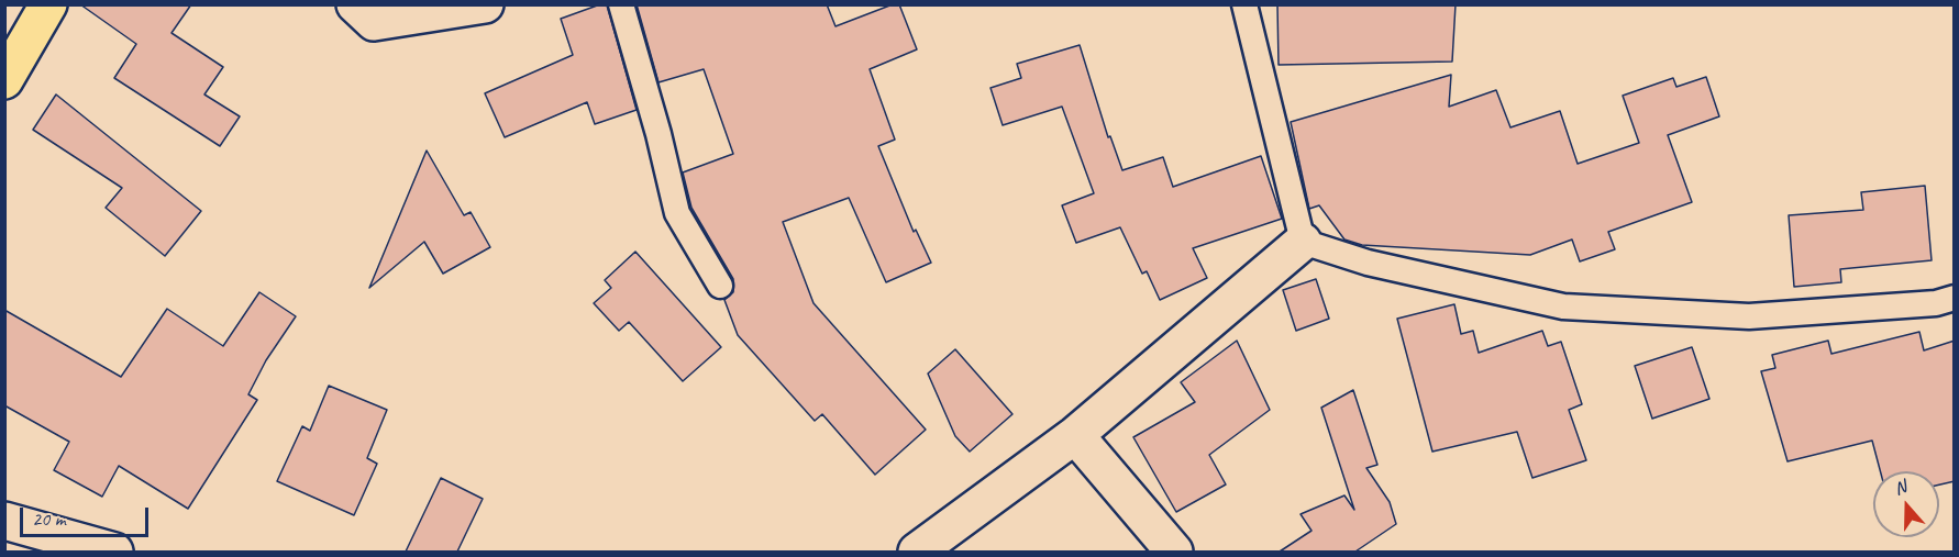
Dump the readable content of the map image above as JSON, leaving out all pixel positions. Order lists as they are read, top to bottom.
{
  "scale_bar": "20 m",
  "north": "top"
}
